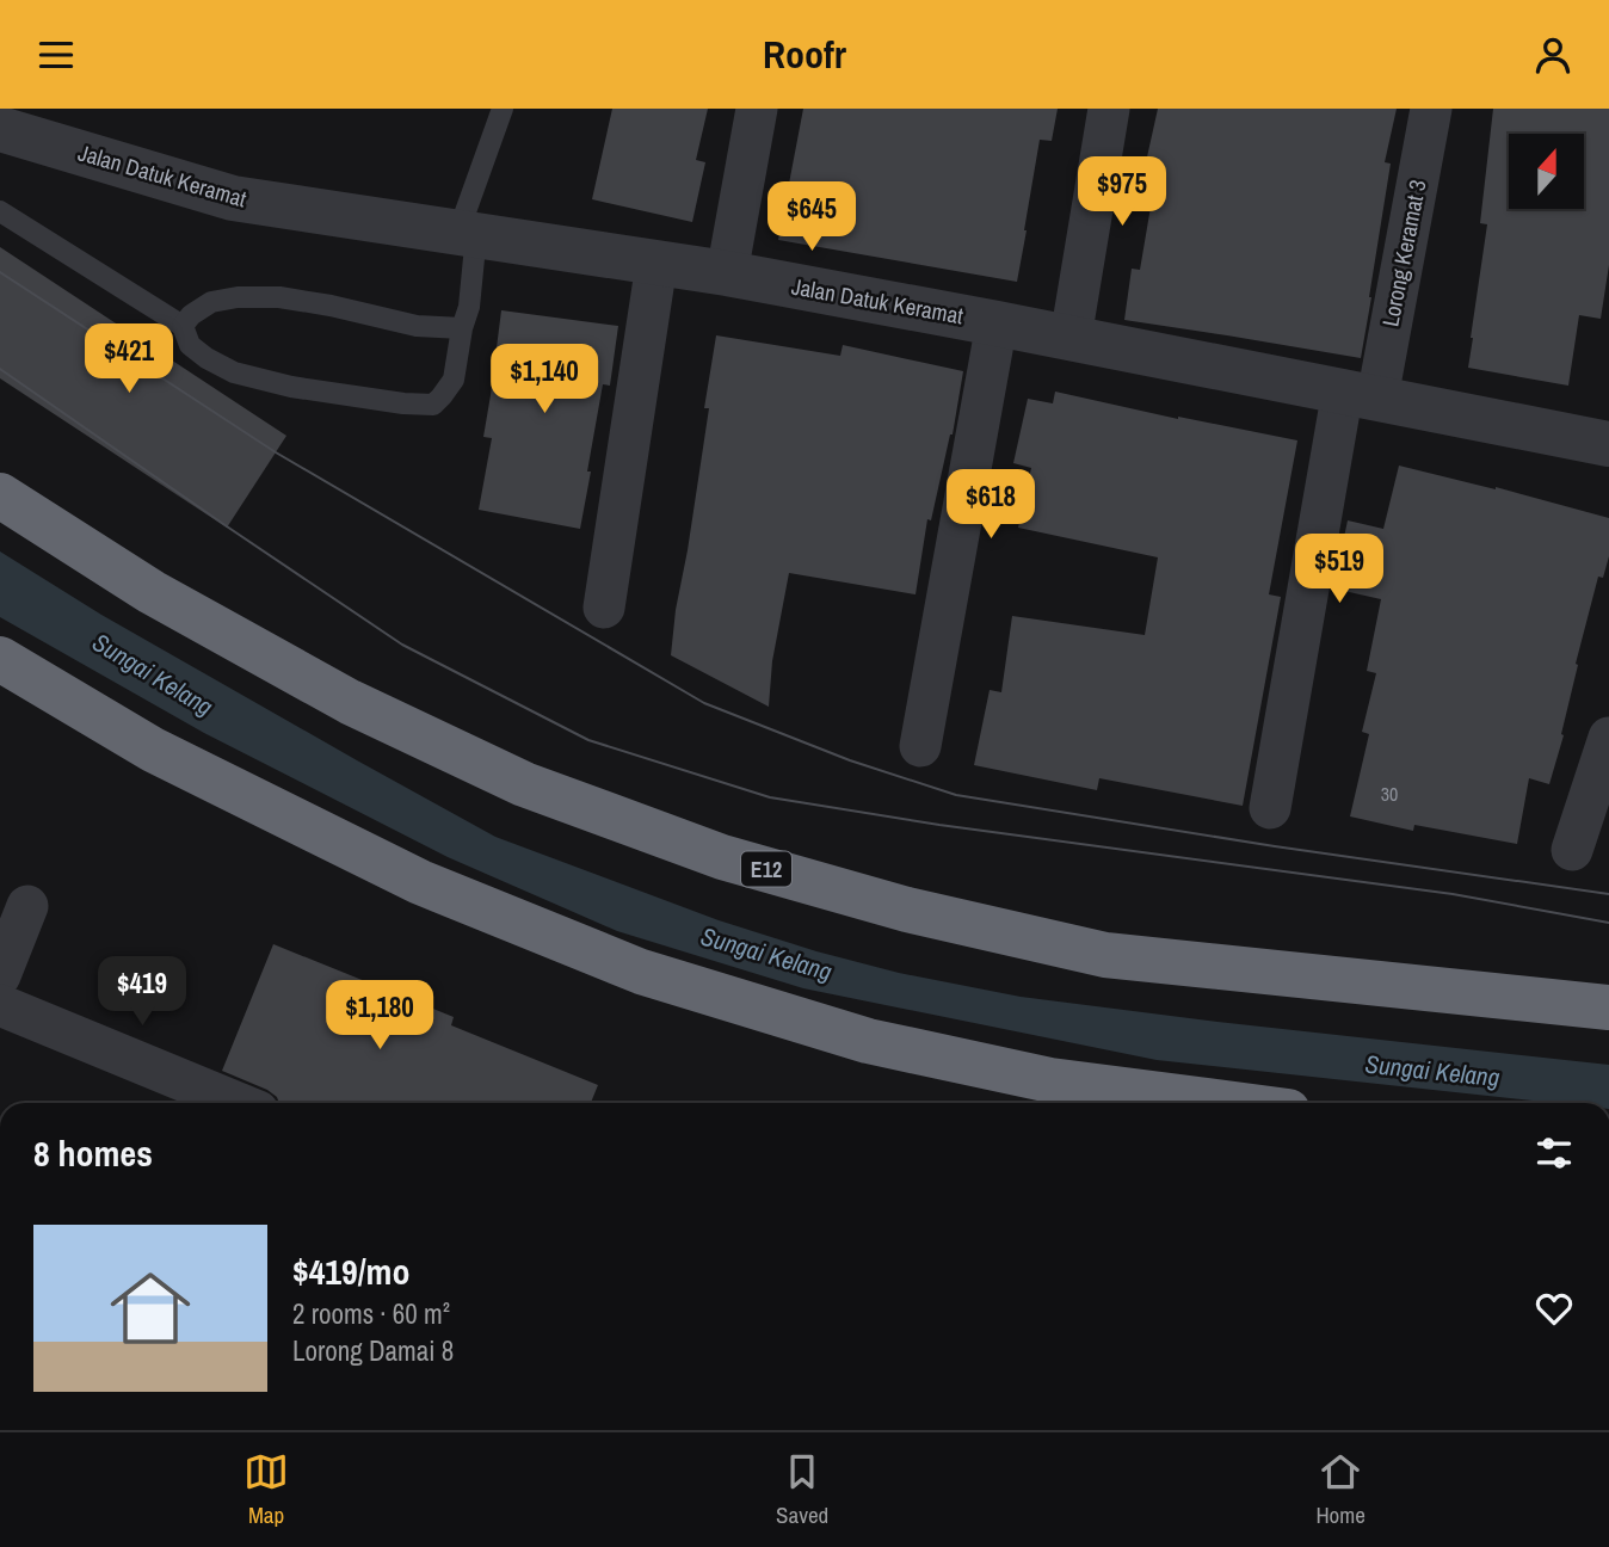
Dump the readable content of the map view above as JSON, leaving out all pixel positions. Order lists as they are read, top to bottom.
{
  "streets": {
    "highway": ["E12"],
    "street": ["Jalan Datuk Keramat", "Lorong Keramat 3"]
  },
  "crossings": [
    ["Jalan Datuk Keramat", "Lorong Keramat 3"]
  ],
  "water": ["Sungai Kelang"],
  "house_numbers": ["30"],
  "north": "top",
  "page": {
    "header": "Roofr",
    "price": [
      "$975",
      "$645",
      "$421",
      "$1,140",
      "$618",
      "$519",
      "$419",
      "$1,180"
    ],
    "heading": "8 homes",
    "list": [
      {
        "name": "$419/mo",
        "note": "2 rooms · 60 m² · Lorong Damai 8"
      }
    ],
    "tabs": ["Map", "Saved", "Home"]
  }
}
